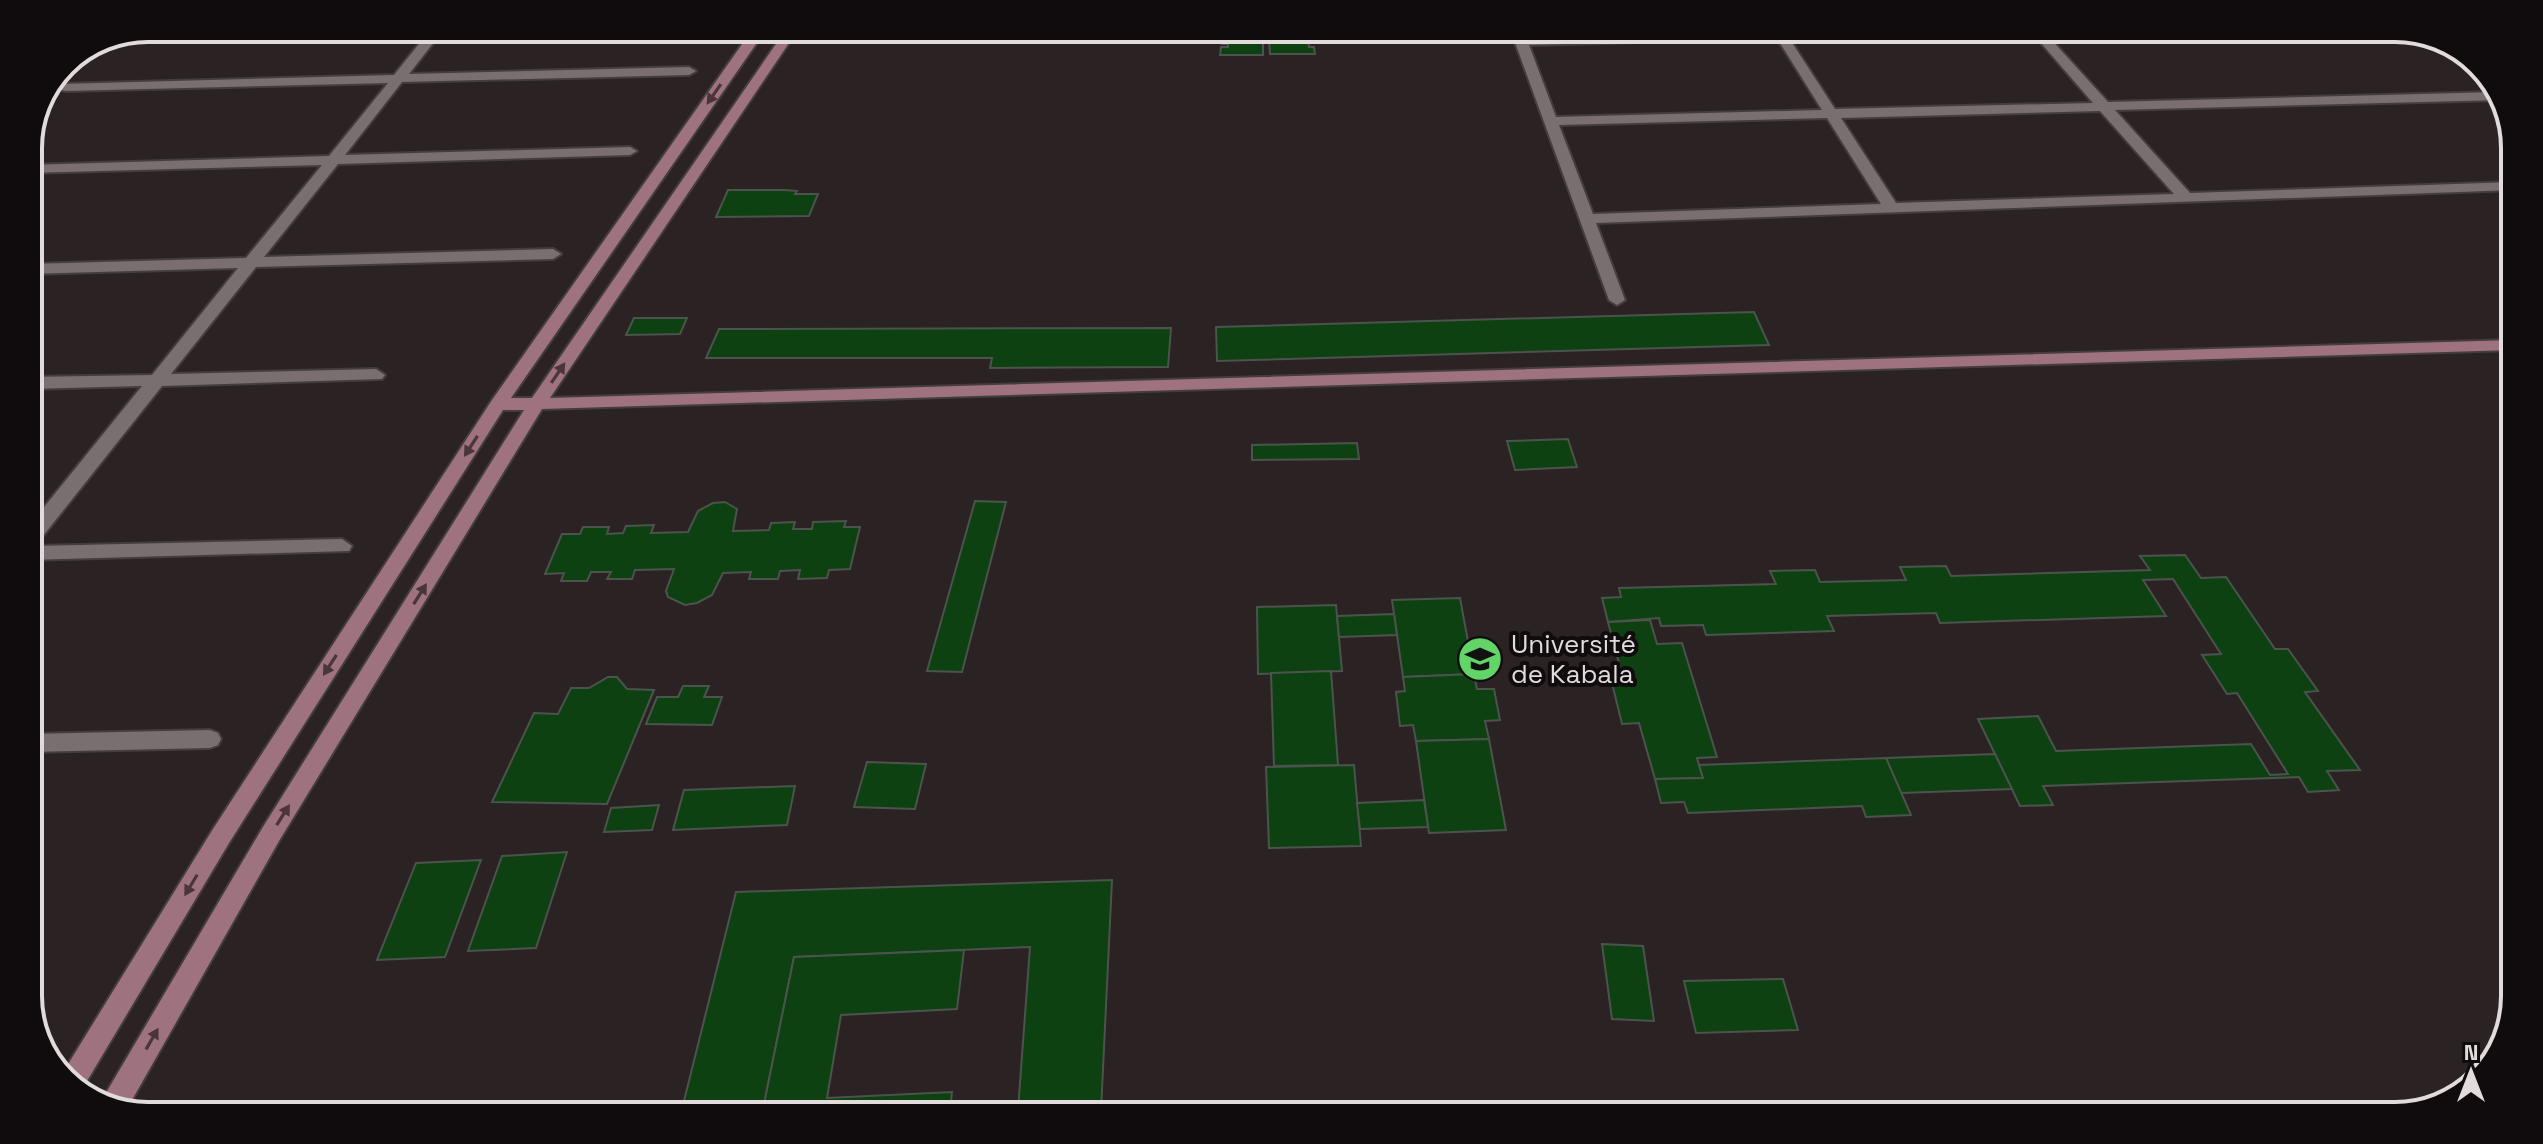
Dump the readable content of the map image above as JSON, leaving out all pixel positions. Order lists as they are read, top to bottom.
{
  "places": {
    "school or university": ["Université de Kabala"]
  },
  "north": "top"
}
